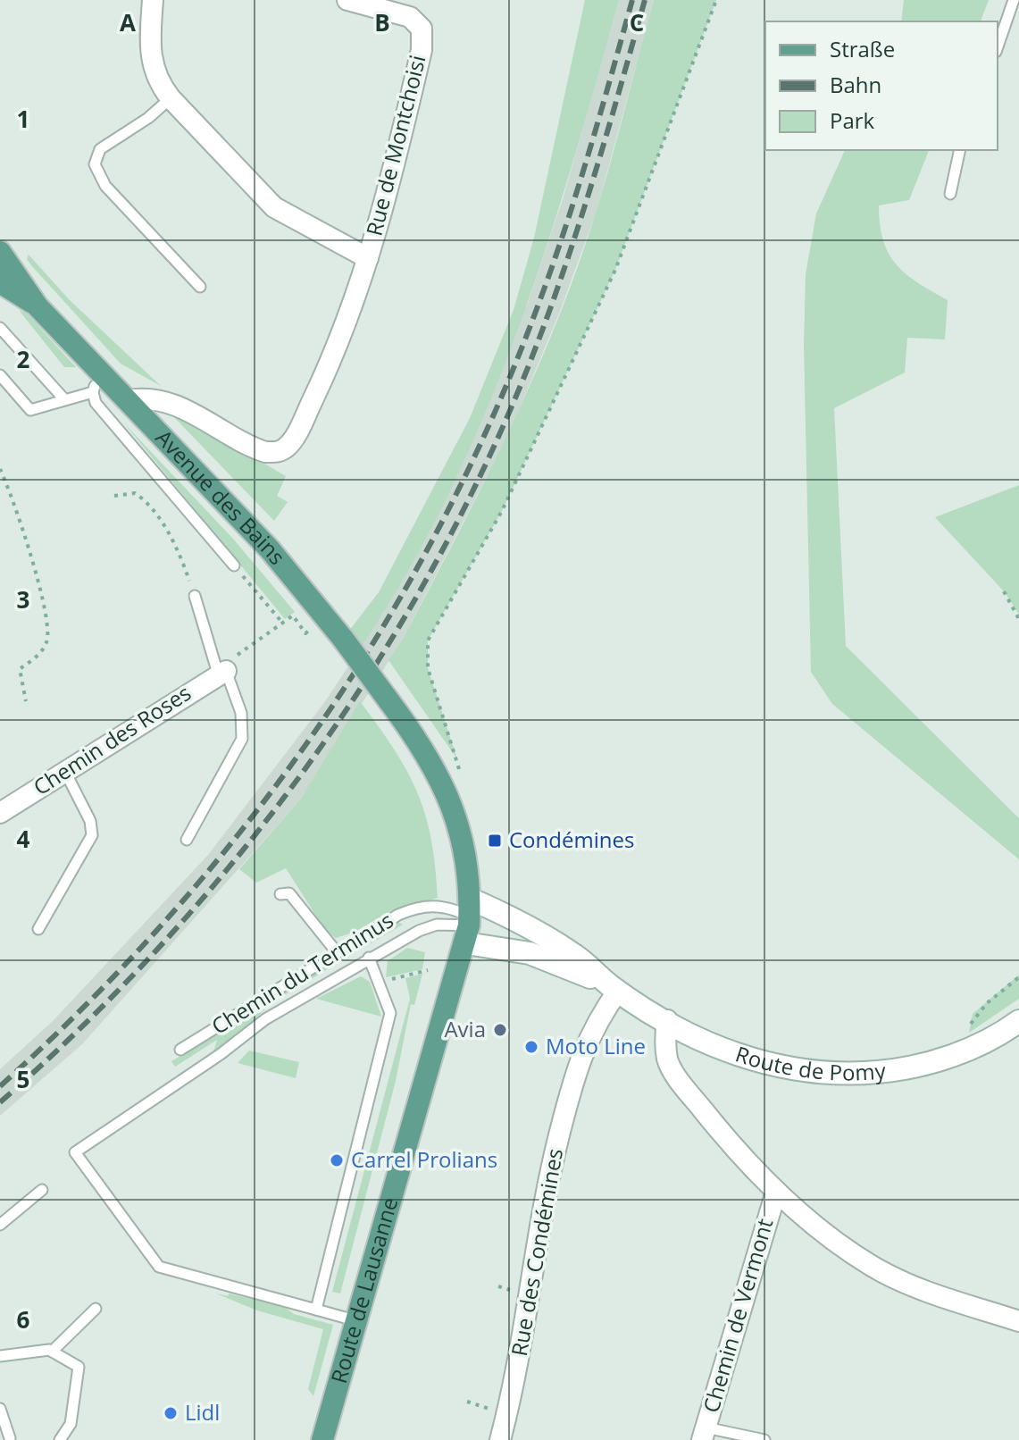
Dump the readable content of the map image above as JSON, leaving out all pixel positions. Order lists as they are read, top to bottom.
{
  "streets": {
    "main road": ["Avenue des Bains", "Route de Pomy", "Route de Lausanne"],
    "street": [
      "Rue de Montchoisi",
      "Chemin des Roses",
      "Rue des Condémines",
      "Chemin de Vermont"
    ],
    "lane": ["Chemin du Terminus"]
  },
  "crossings": [
    ["Rue de Montchoisi", "Avenue des Bains"],
    ["Avenue des Bains", "Route de Lausanne"],
    ["Chemin du Terminus", "Route de Pomy"],
    ["Chemin du Terminus", "Route de Lausanne"],
    ["Route de Pomy", "Rue des Condémines"],
    ["Route de Pomy", "Route de Lausanne"]
  ],
  "places": {
    "transit": ["Condémines"],
    "other": [
      "Avia",
      "Moto Line",
      "Carrel Prolians",
      "Lidl"
    ]
  },
  "legend": ["Straße", "Bahn", "Park"],
  "grid": {
    "columns": ["A", "B", "C"],
    "rows": [
      "1",
      "2",
      "3",
      "4",
      "5",
      "6"
    ]
  }
}
